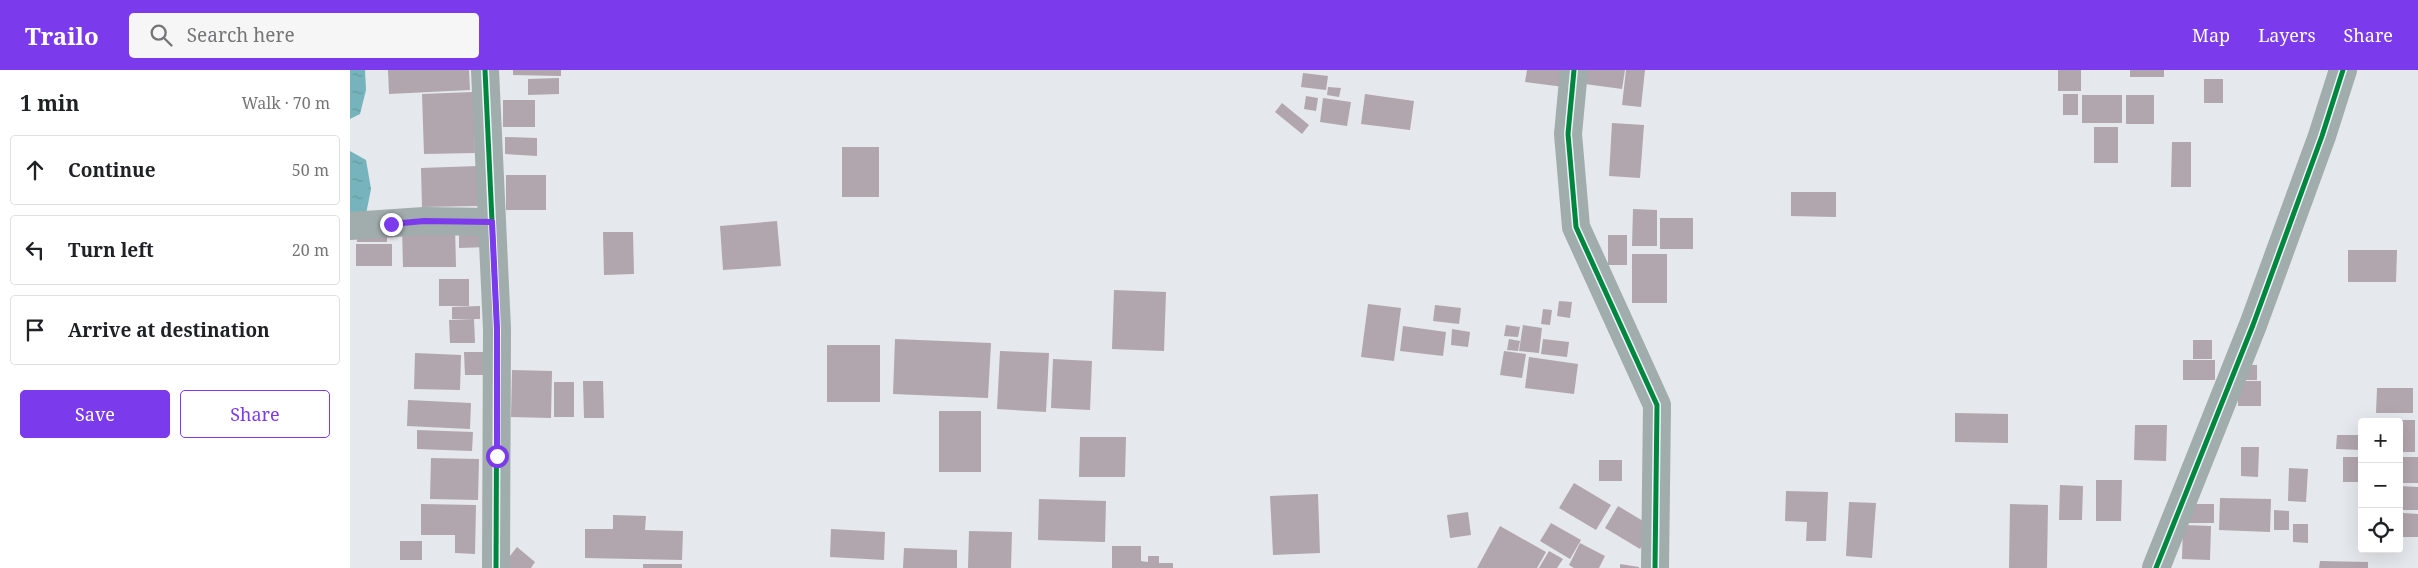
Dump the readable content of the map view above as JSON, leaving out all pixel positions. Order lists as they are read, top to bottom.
{
  "page": {
    "header": "Trailo",
    "search": "Search here",
    "nav": ["Map", "Layers", "Share"],
    "heading": ["1 min", "Walk · 70 m"],
    "list": [
      ["Continue", "50 m"],
      ["Turn left", "20 m"],
      "Arrive at destination"
    ],
    "buttons": ["Save", "Share"],
    "map_buttons": ["+", "−"]
  }
}
